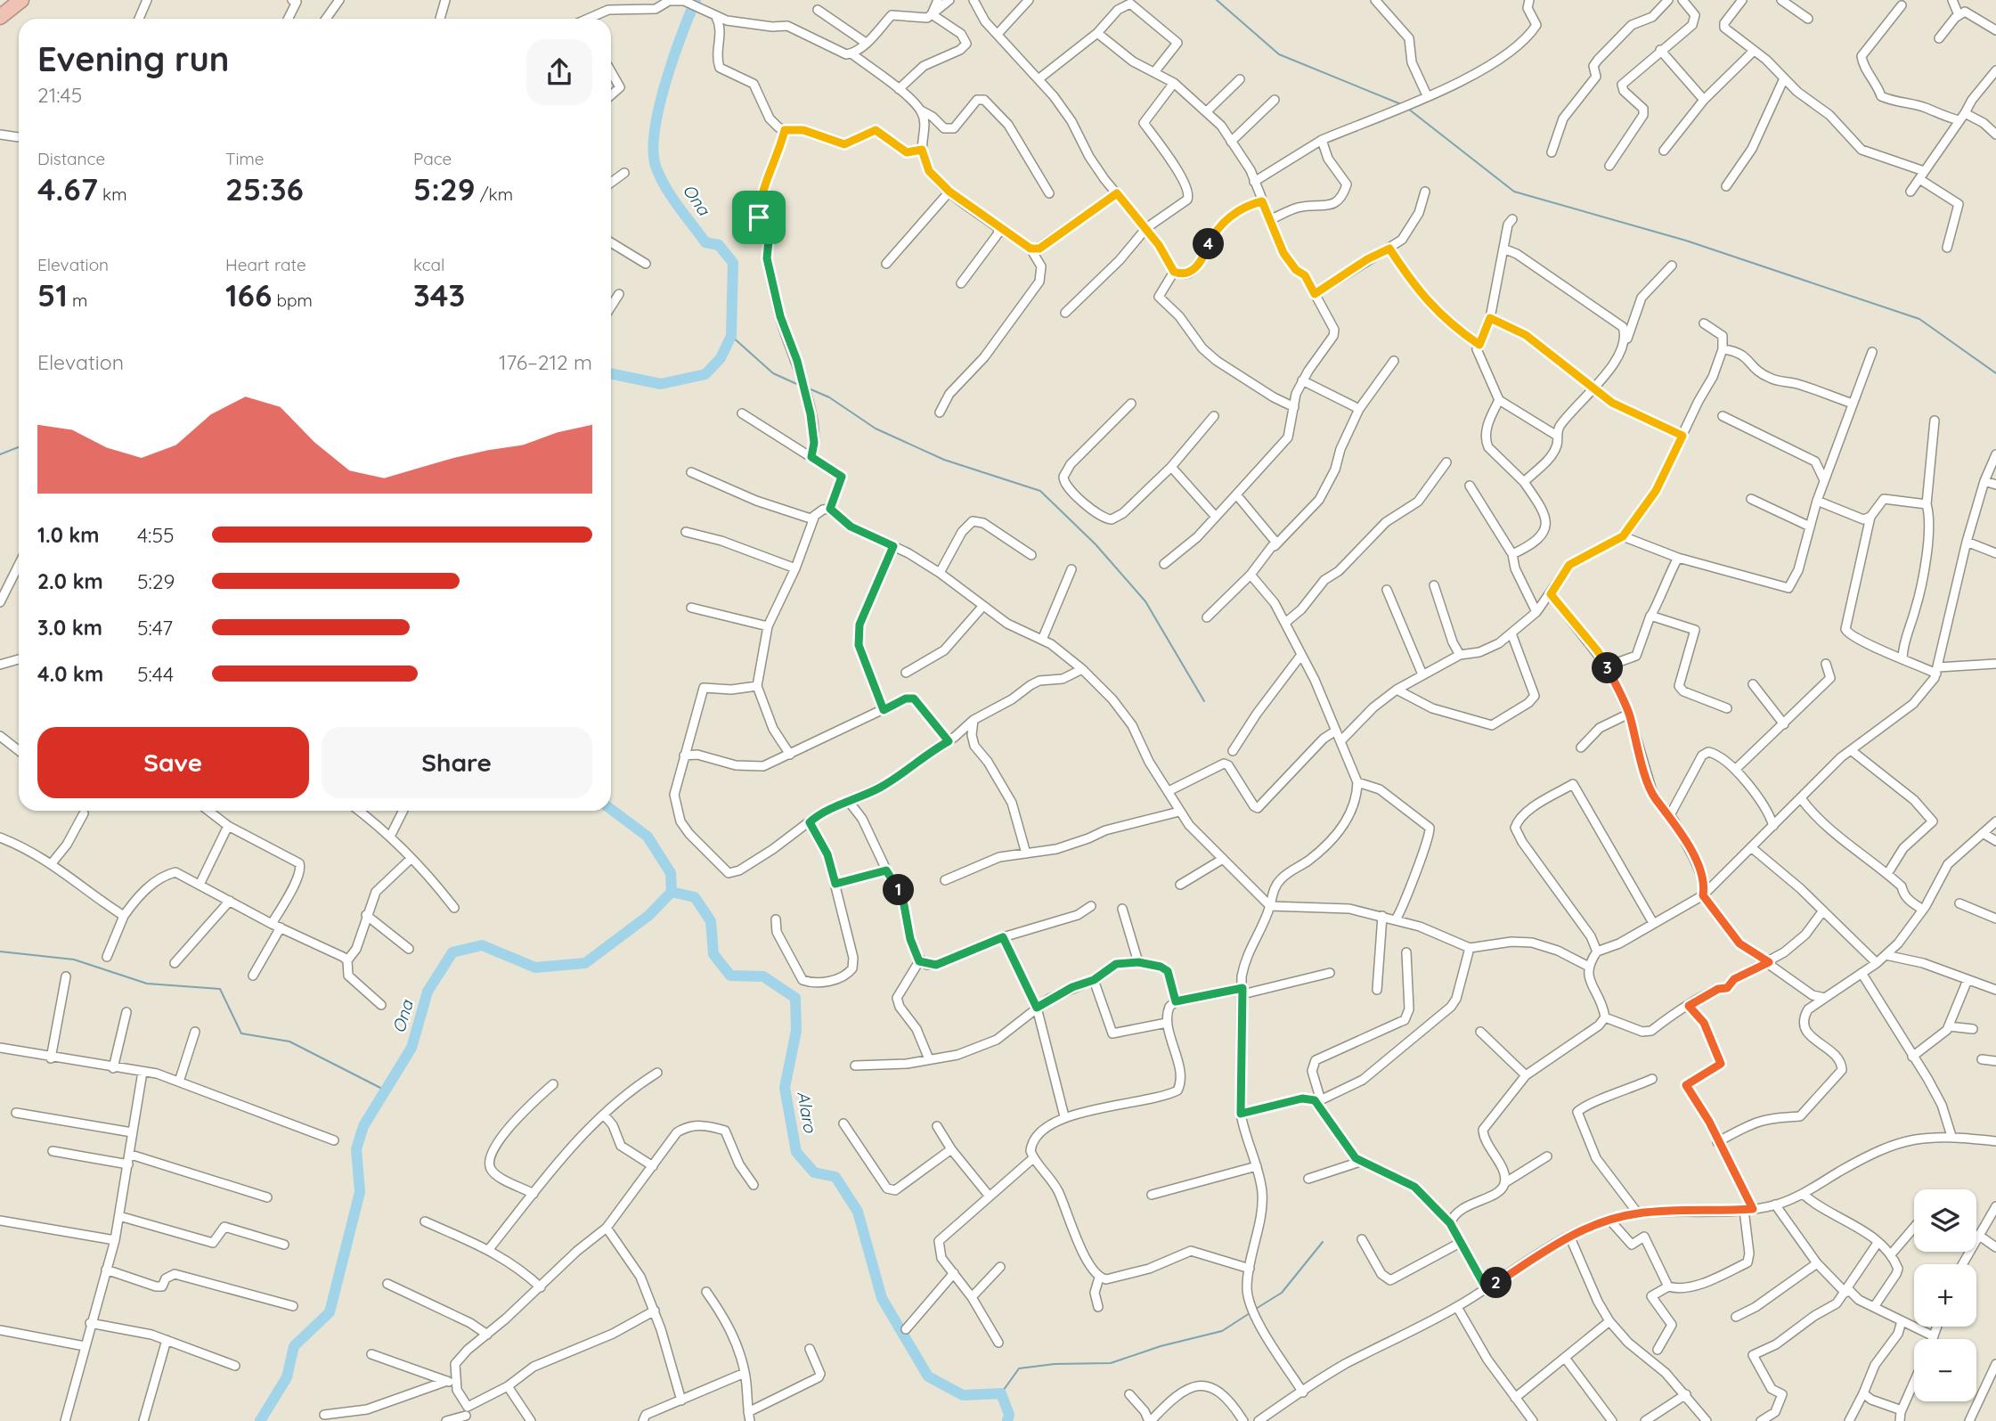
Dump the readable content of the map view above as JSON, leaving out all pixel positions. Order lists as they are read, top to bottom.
{
  "water": ["Ona", "Alaro"],
  "page": {
    "heading": ["Evening run", "21:45"],
    "stats": [
      ["Distance", "4.67 km"],
      ["Time", "25:36"],
      ["Pace", "5:29 /km"],
      ["Elevation", "51 m"],
      ["Heart rate", "166 bpm"],
      ["kcal", "343"]
    ],
    "pins": [
      "4",
      "3",
      "1",
      "2"
    ],
    "chart": ["Elevation", "176–212 m"],
    "list": [
      {
        "name": "1.0 km",
        "note": "4:55"
      },
      {
        "name": "2.0 km",
        "note": "5:29"
      },
      {
        "name": "3.0 km",
        "note": "5:47"
      },
      {
        "name": "4.0 km",
        "note": "5:44"
      }
    ],
    "buttons": ["Save", "Share"],
    "map_buttons": ["+", "−"]
  }
}
